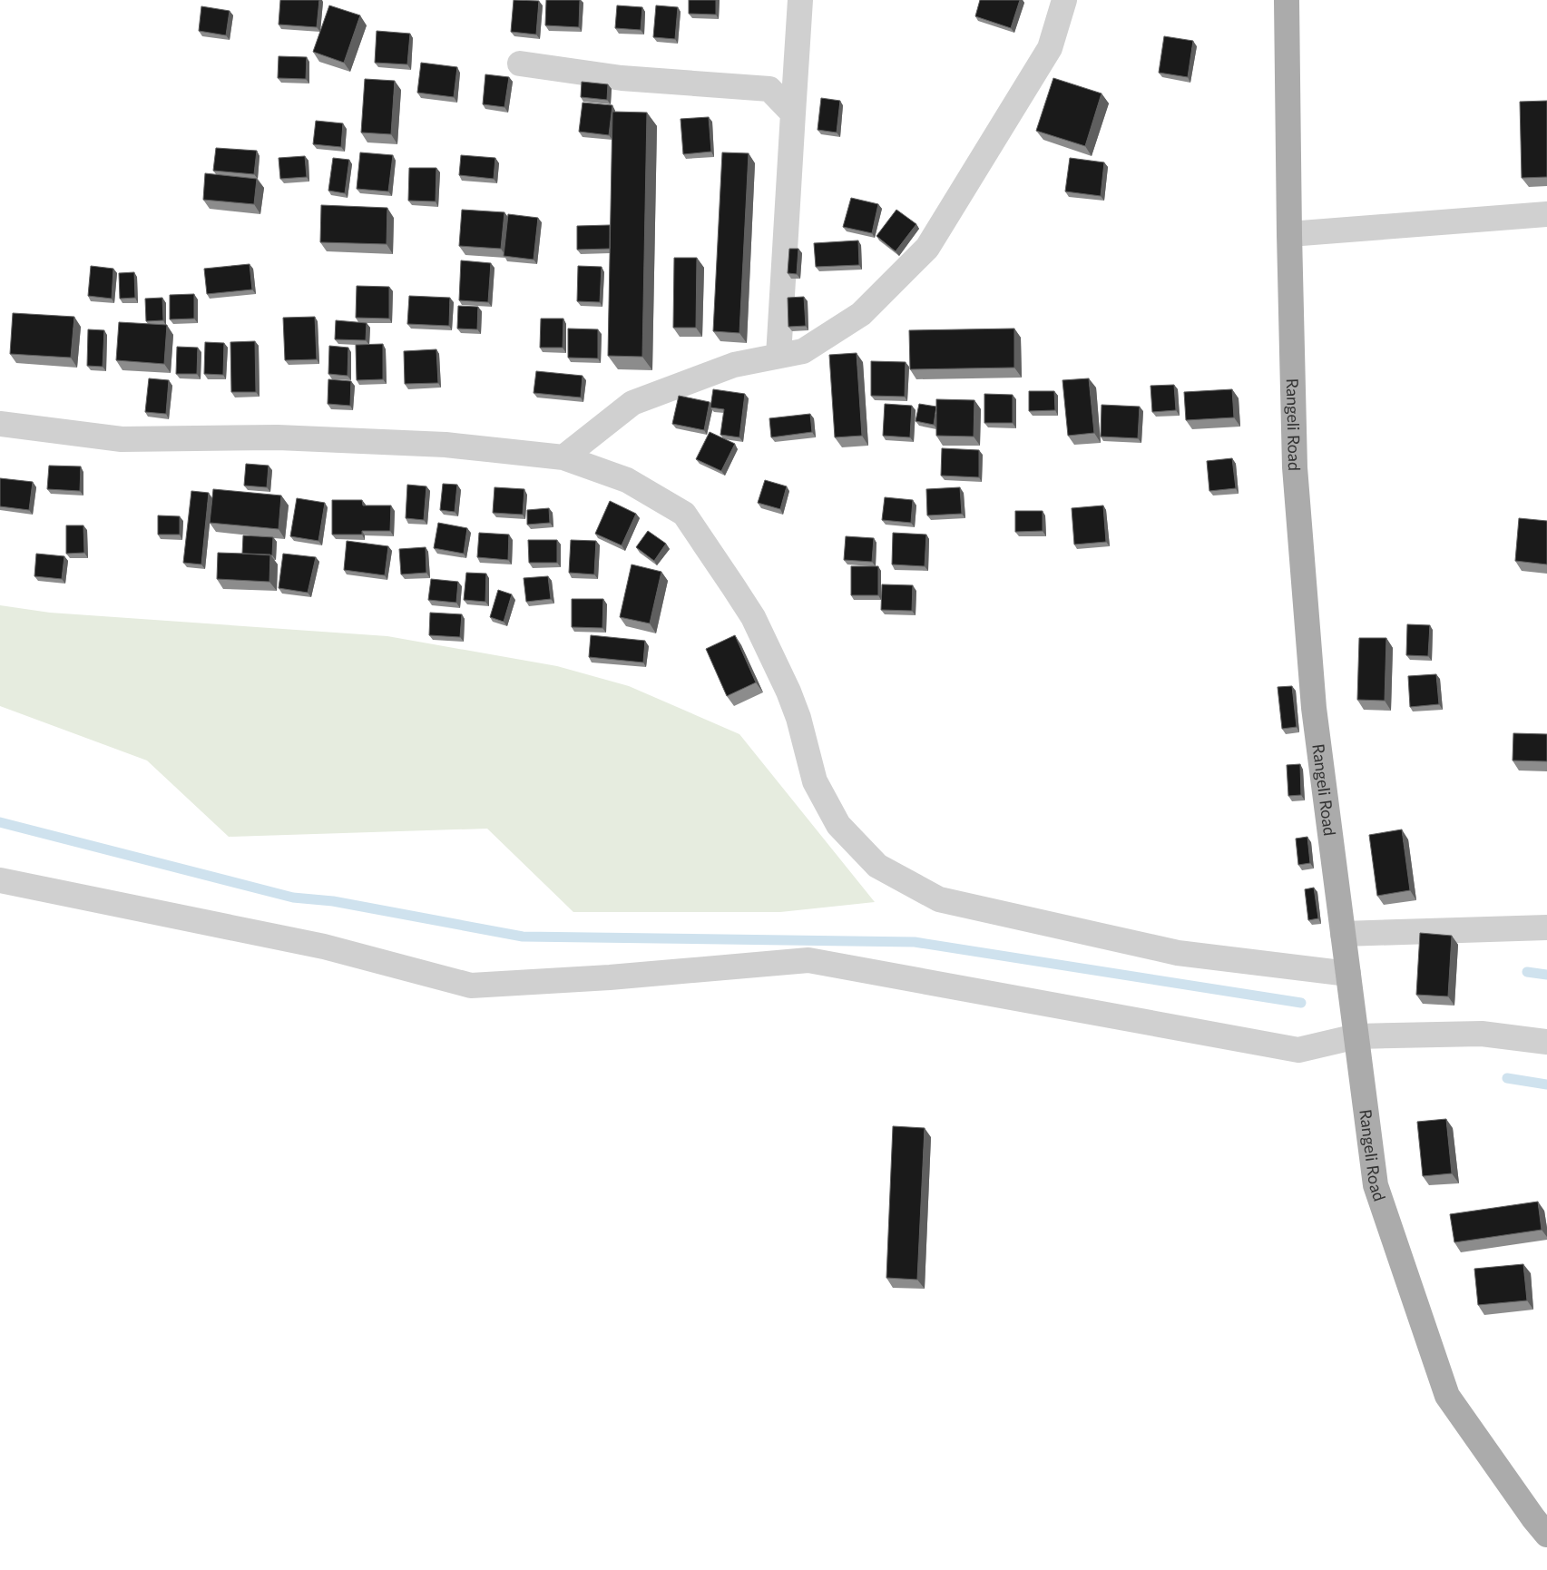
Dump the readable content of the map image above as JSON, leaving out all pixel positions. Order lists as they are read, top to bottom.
{
  "streets": {
    "main road": ["Rangeli Road"]
  }
}
